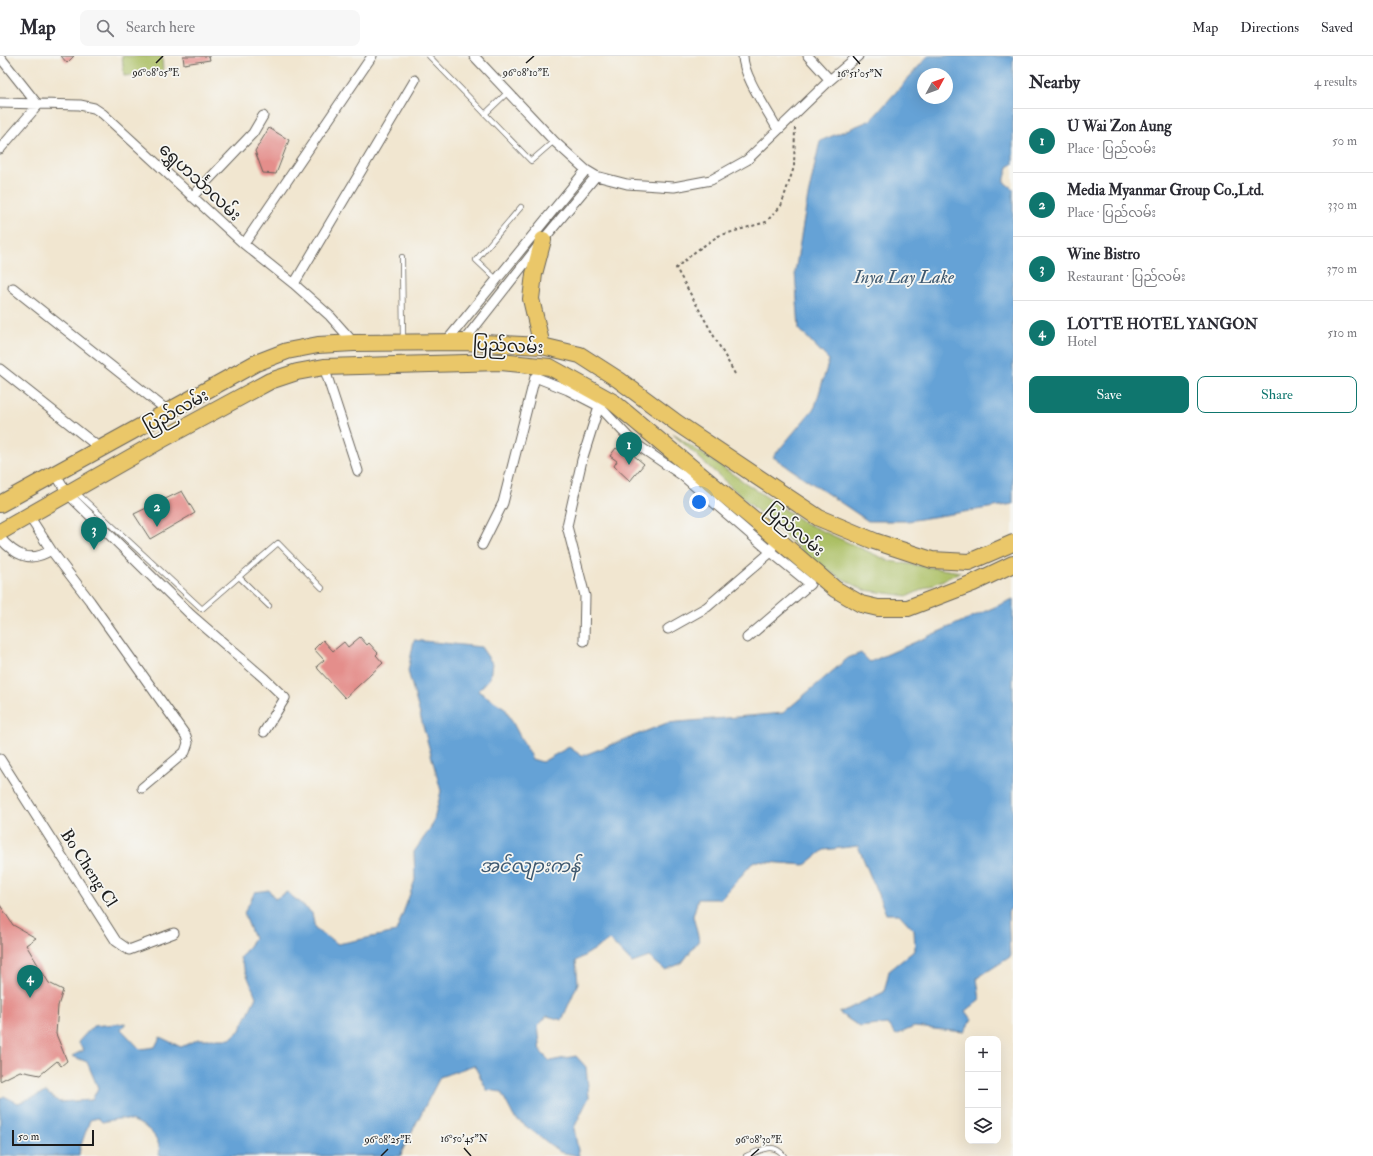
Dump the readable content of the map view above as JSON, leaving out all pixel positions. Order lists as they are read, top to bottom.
{
  "streets": {
    "highway": ["ပြည်လမ်း"],
    "street": ["ရွှေဟင်္သာလမ်း", "Bo Cheng Cl"]
  },
  "crossings": [
    ["ရွှေဟင်္သာလမ်း", "ပြည်လမ်း"]
  ],
  "water": ["Inya Lay Lake", "အင်လျားကန်"],
  "scale_bar": "50 m",
  "north": "top right",
  "page": {
    "header": "Map",
    "search": "Search here",
    "nav": ["Map", "Directions", "Saved"],
    "heading": ["Nearby", "4 results"],
    "list": [
      {
        "mark": "1",
        "name": "U Wai Zon Aung",
        "note": "Place · ပြည်လမ်း",
        "value": "50 m"
      },
      {
        "mark": "2",
        "name": "Media Myanmar Group Co.,Ltd.",
        "note": "Place · ပြည်လမ်း",
        "value": "330 m"
      },
      {
        "mark": "3",
        "name": "Wine Bistro",
        "note": "Restaurant · ပြည်လမ်း",
        "value": "370 m"
      },
      {
        "mark": "4",
        "name": "LOTTE HOTEL YANGON",
        "note": "Hotel",
        "value": "510 m"
      }
    ],
    "buttons": ["Save", "Share"],
    "pins": [
      "1",
      "2",
      "3",
      "4"
    ],
    "map_buttons": ["+", "−"],
    "scale": "50 m"
  },
  "coordinates": [
    "96°08'05\"E",
    "96°08'10\"E",
    "16°51'05\"N",
    "16°50'45\"N",
    "96°08'25\"E",
    "96°08'30\"E"
  ]
}
